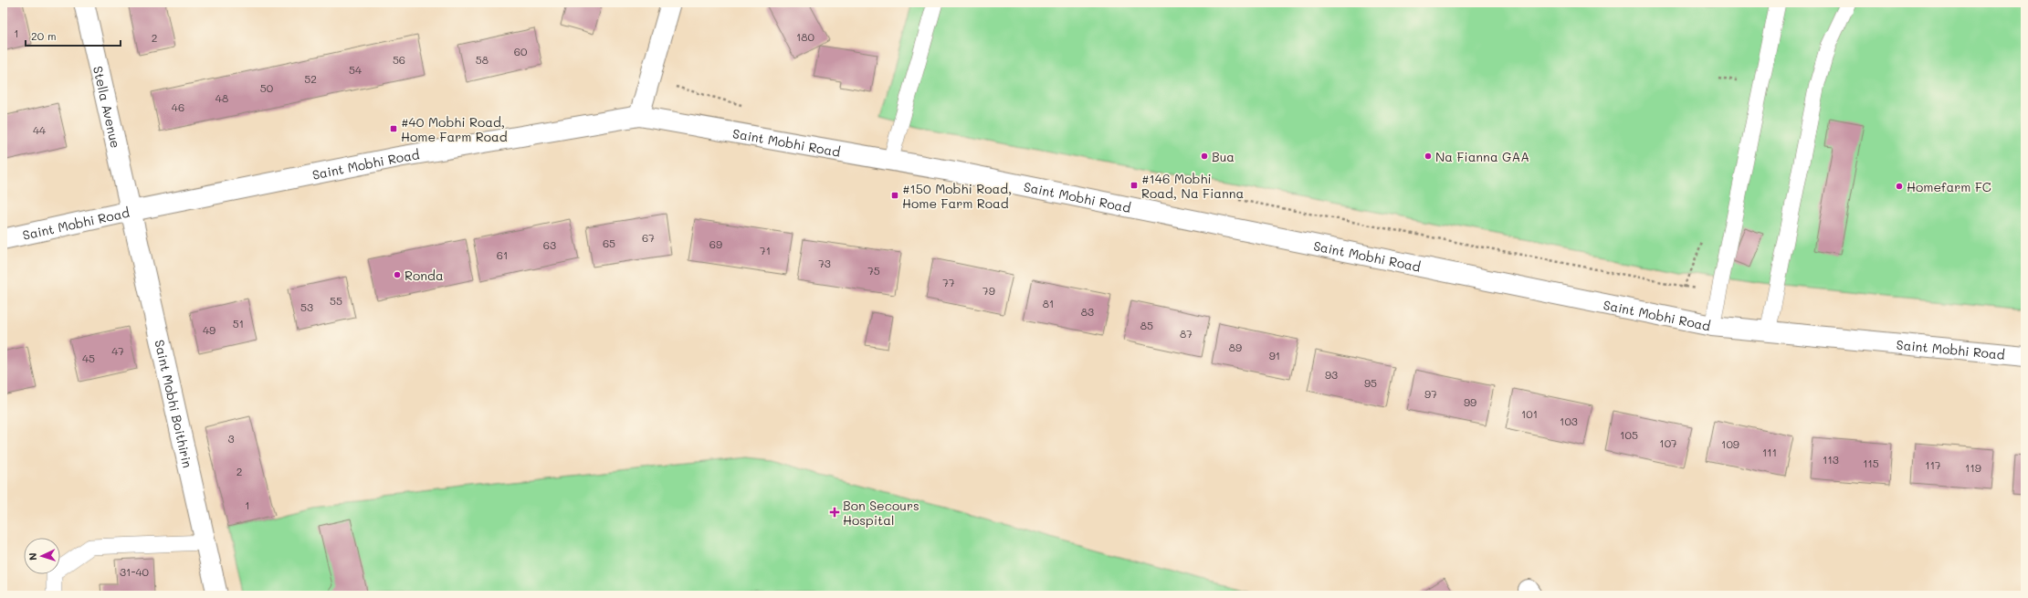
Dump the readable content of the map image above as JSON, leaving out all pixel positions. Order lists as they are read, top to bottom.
{
  "streets": {
    "main road": ["Stella Avenue", "Saint Mobhi Road", "Saint Mobhi Boithirin"]
  },
  "crossings": [
    ["Stella Avenue", "Saint Mobhi Road"],
    ["Stella Avenue", "Saint Mobhi Boithirin"],
    ["Saint Mobhi Road", "Saint Mobhi Boithirin"]
  ],
  "places": {
    "transit": ["#40 Mobhi Road, Home Farm Road", "#146 Mobhi Road, Na Fianna", "#150 Mobhi Road, Home Farm Road"],
    "other": [
      "Bua",
      "Na Fianna GAA",
      "Homefarm FC",
      "Ronda"
    ],
    "health": ["Bon Secours Hospital"]
  },
  "house_numbers": [
    "1",
    "180",
    "2",
    "60",
    "56",
    "58",
    "54",
    "52",
    "50",
    "48",
    "46",
    "44",
    "67",
    "65",
    "69",
    "63",
    "71",
    "61",
    "73",
    "75",
    "77",
    "79",
    "55",
    "81",
    "53",
    "83",
    "51",
    "85",
    "49",
    "87",
    "89",
    "47",
    "91",
    "45",
    "93",
    "95",
    "97",
    "99",
    "101",
    "103",
    "105",
    "3",
    "107",
    "109",
    "111",
    "113",
    "115",
    "117",
    "119",
    "2",
    "1",
    "31-40"
  ],
  "scale_bar": "20 m",
  "north": "left"
}
